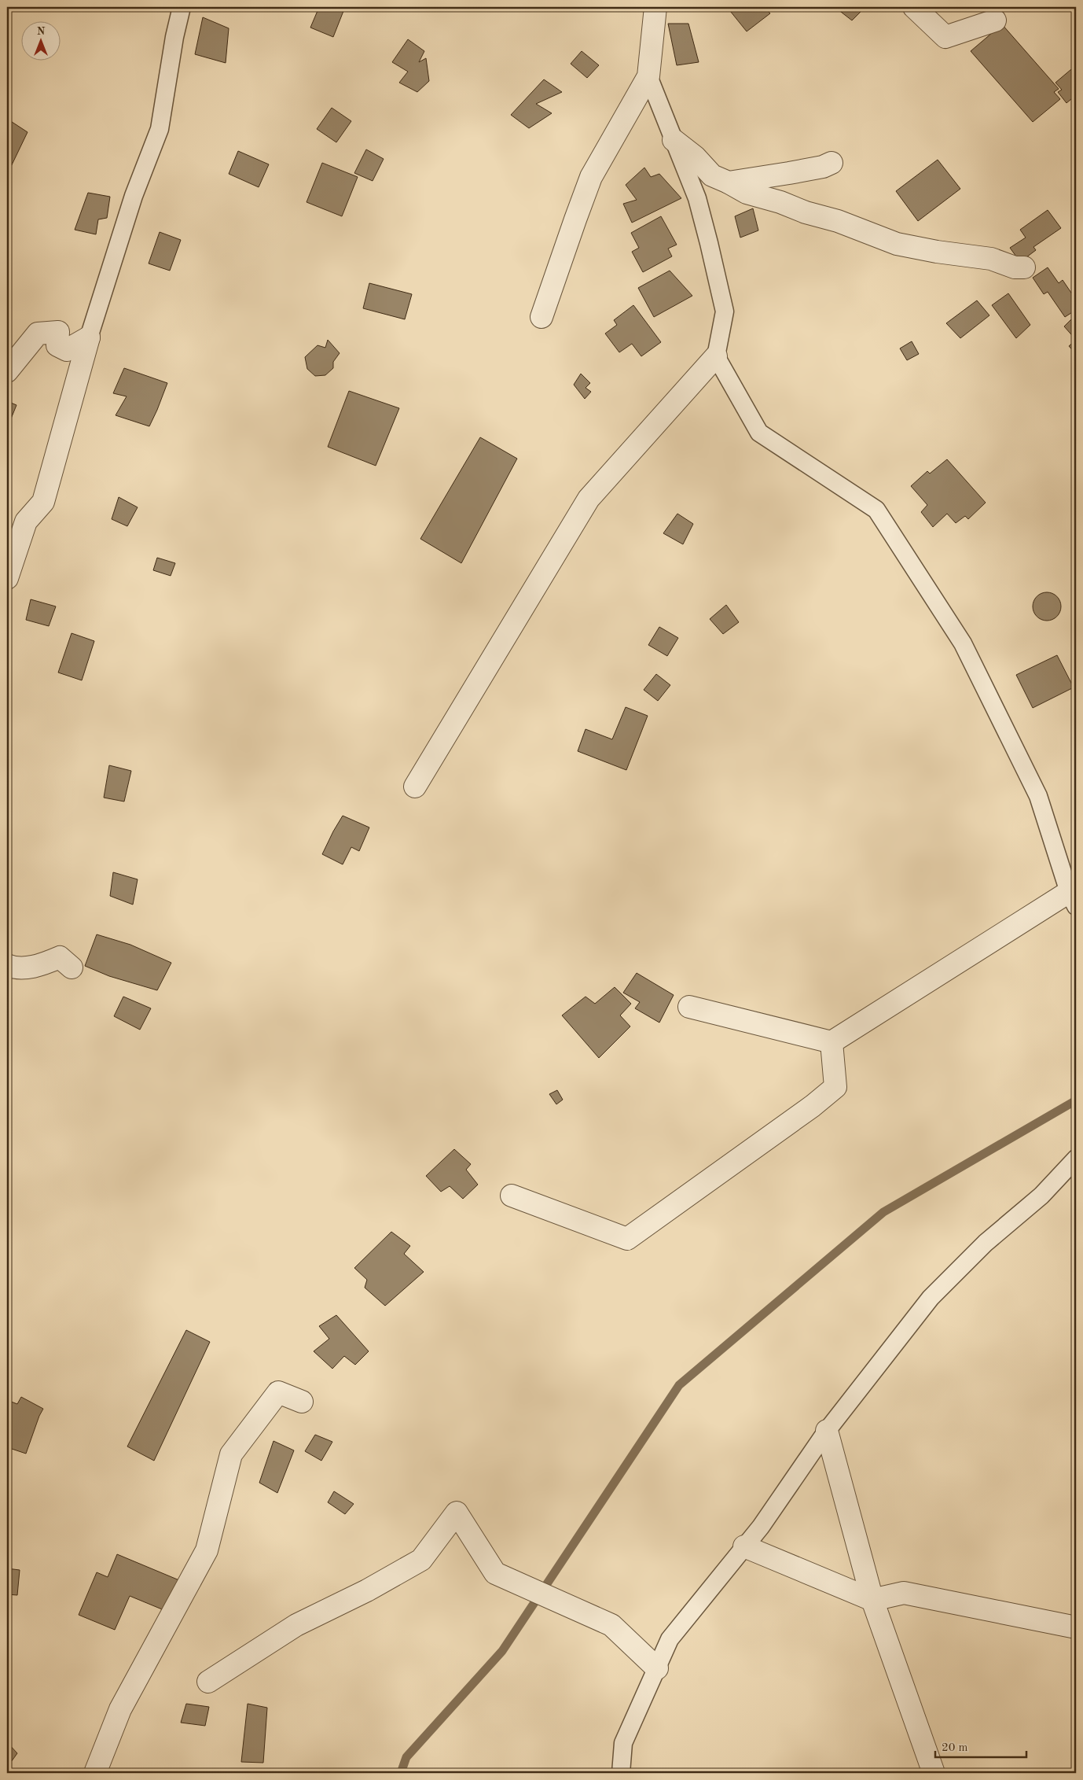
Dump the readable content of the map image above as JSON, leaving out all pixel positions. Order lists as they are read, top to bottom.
{
  "scale_bar": "20 m",
  "north": "top"
}
